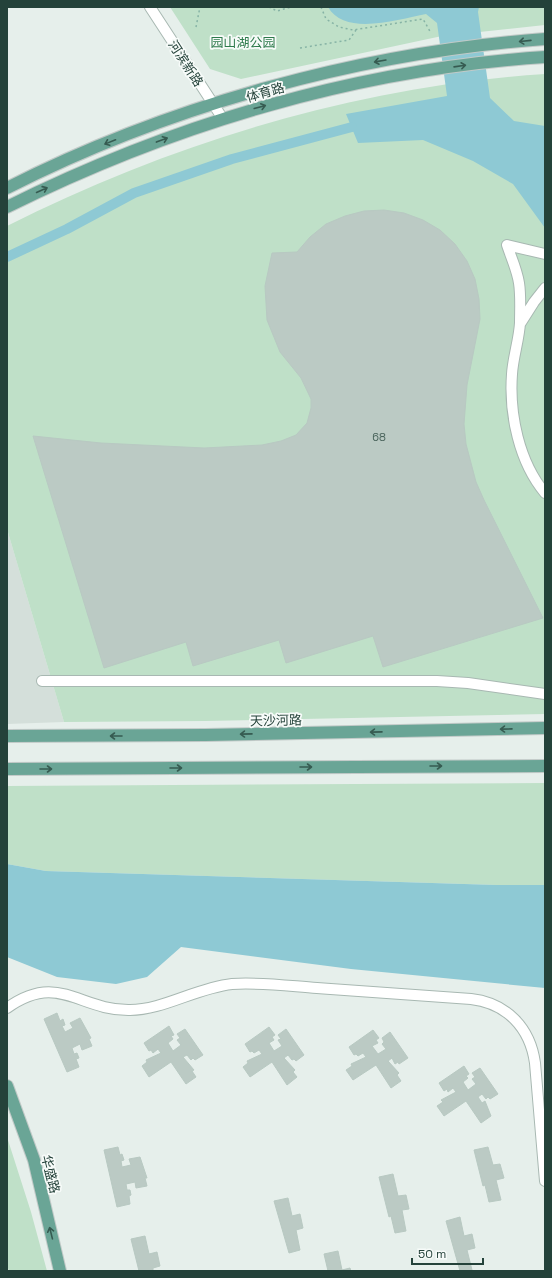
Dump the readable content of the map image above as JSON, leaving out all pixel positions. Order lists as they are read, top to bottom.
{
  "streets": {
    "main road": ["体育路", "天沙河路", "华盛路"],
    "street": ["河滨新路"]
  },
  "crossings": [
    ["河滨新路", "体育路"]
  ],
  "one_way": ["华盛路"],
  "parks": ["园山湖公园"],
  "house_numbers": ["68"],
  "scale_bar": "50 m"
}
